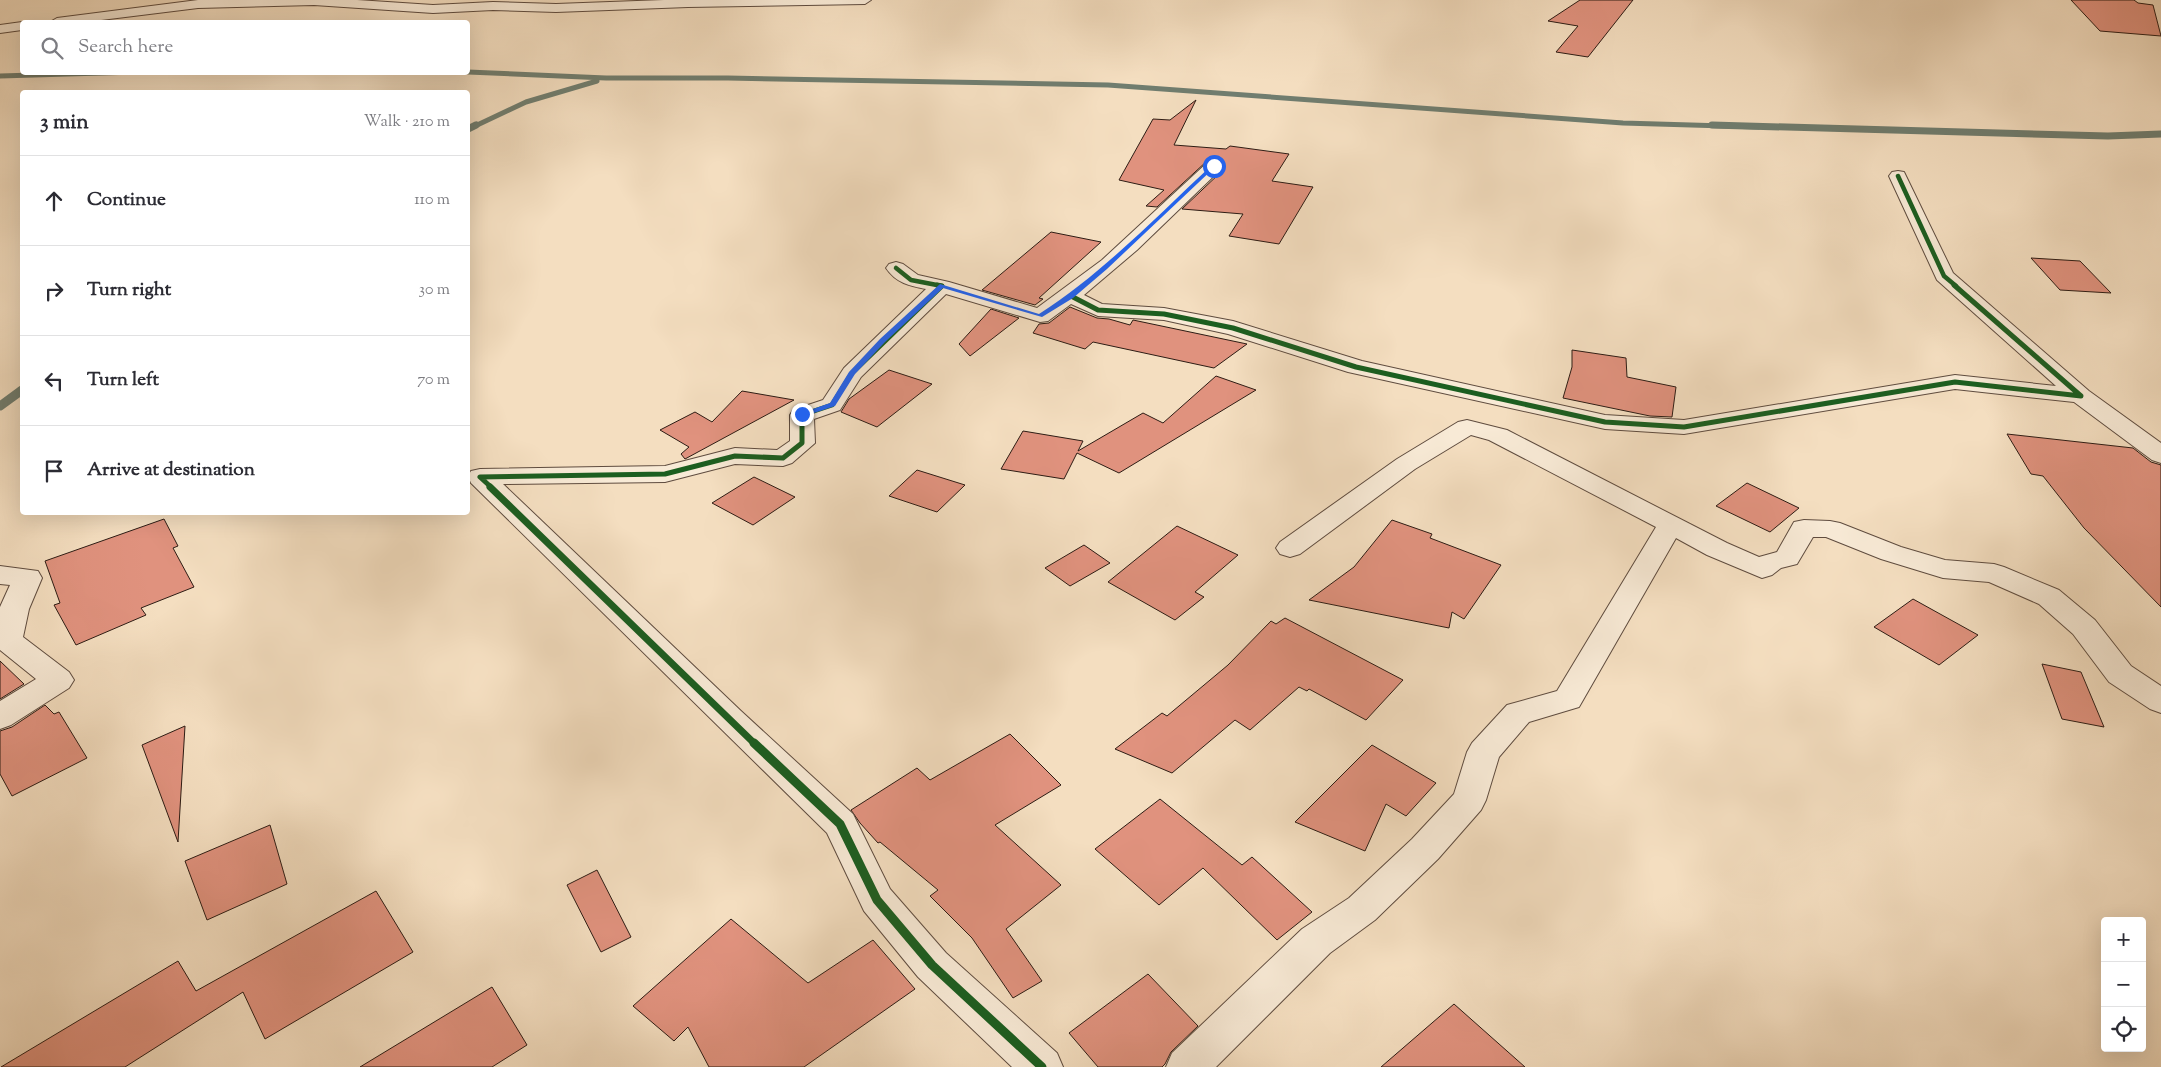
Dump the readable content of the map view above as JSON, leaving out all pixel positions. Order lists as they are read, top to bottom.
{
  "page": {
    "search": "Search here",
    "heading": ["3 min", "Walk · 210 m"],
    "list": [
      ["Continue", "110 m"],
      ["Turn right", "30 m"],
      ["Turn left", "70 m"],
      "Arrive at destination"
    ],
    "map_buttons": ["+", "−"]
  }
}
